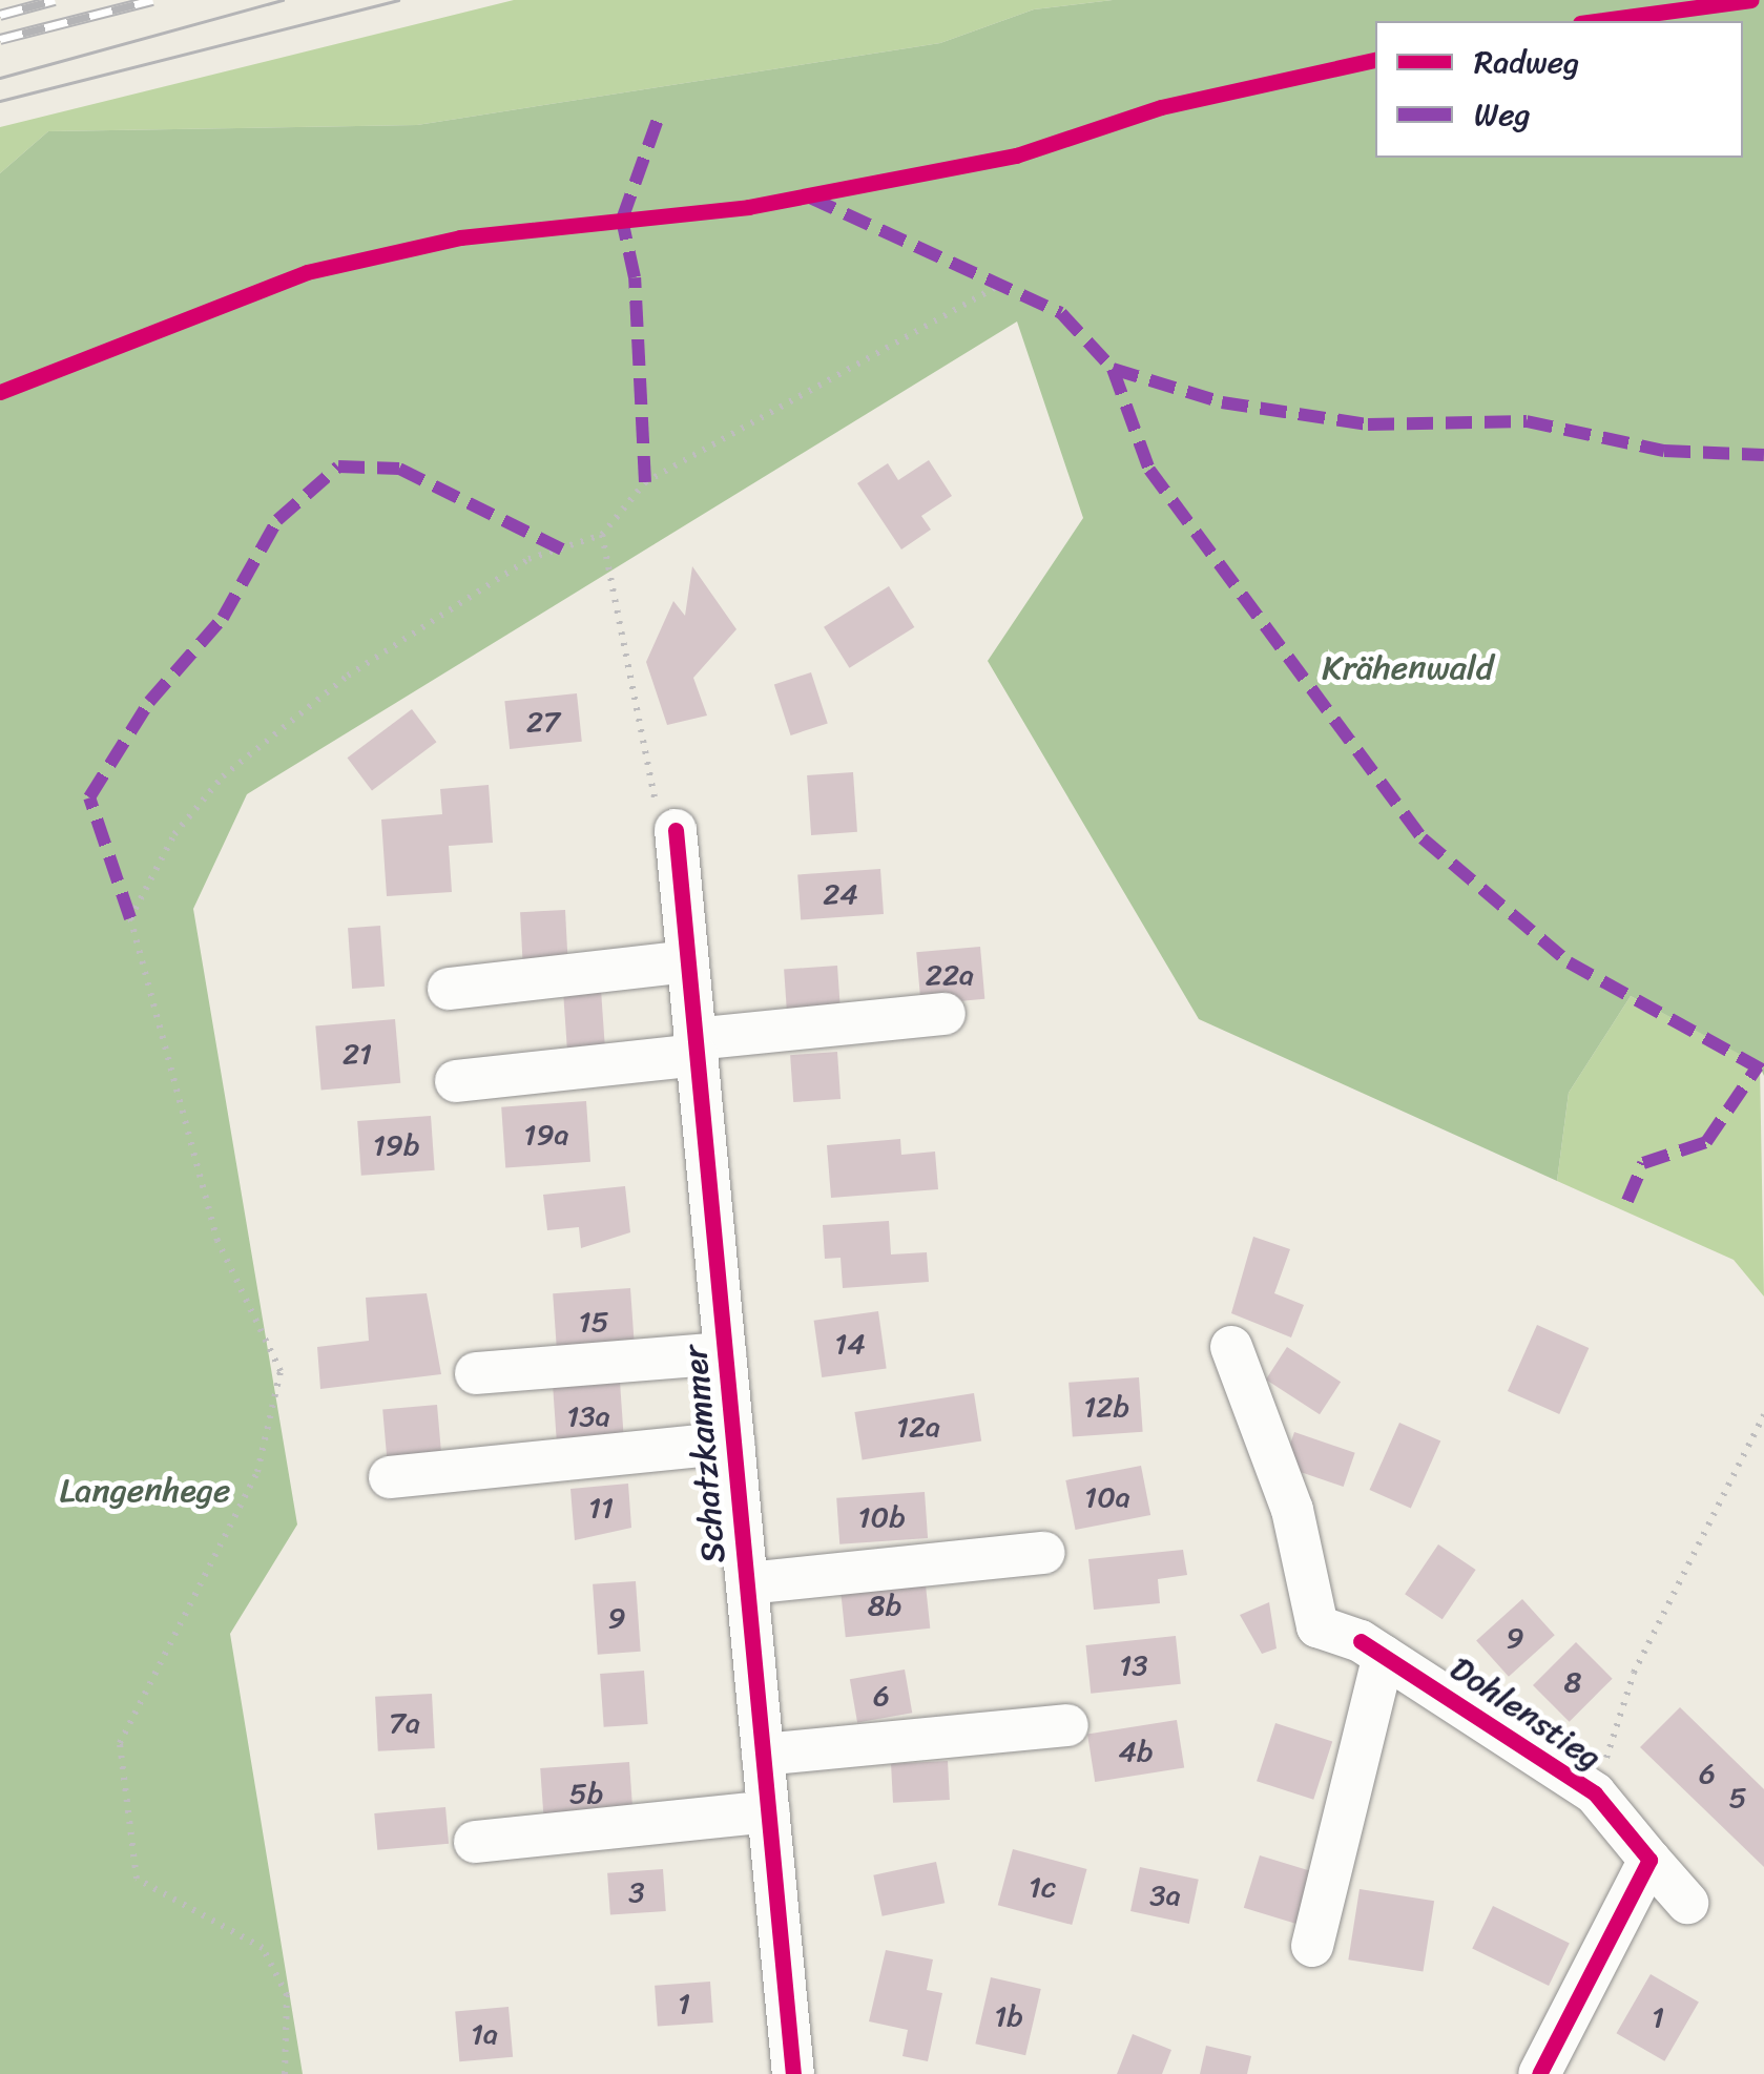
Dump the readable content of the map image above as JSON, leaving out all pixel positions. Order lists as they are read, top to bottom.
{
  "streets": {
    "street": ["Schatzkammer", "Dohlenstieg"]
  },
  "parks": ["Krähenwald", "Langenhege"],
  "house_numbers": [
    "27",
    "24",
    "22a",
    "21",
    "19a",
    "19b",
    "15",
    "14",
    "12b",
    "13a",
    "12a",
    "10a",
    "11",
    "10b",
    "8b",
    "9",
    "9",
    "13",
    "8",
    "6",
    "7a",
    "4b",
    "6",
    "5b",
    "5",
    "1c",
    "3",
    "3a",
    "1",
    "1b",
    "1",
    "1a"
  ],
  "legend": ["Radweg", "Weg"]
}
